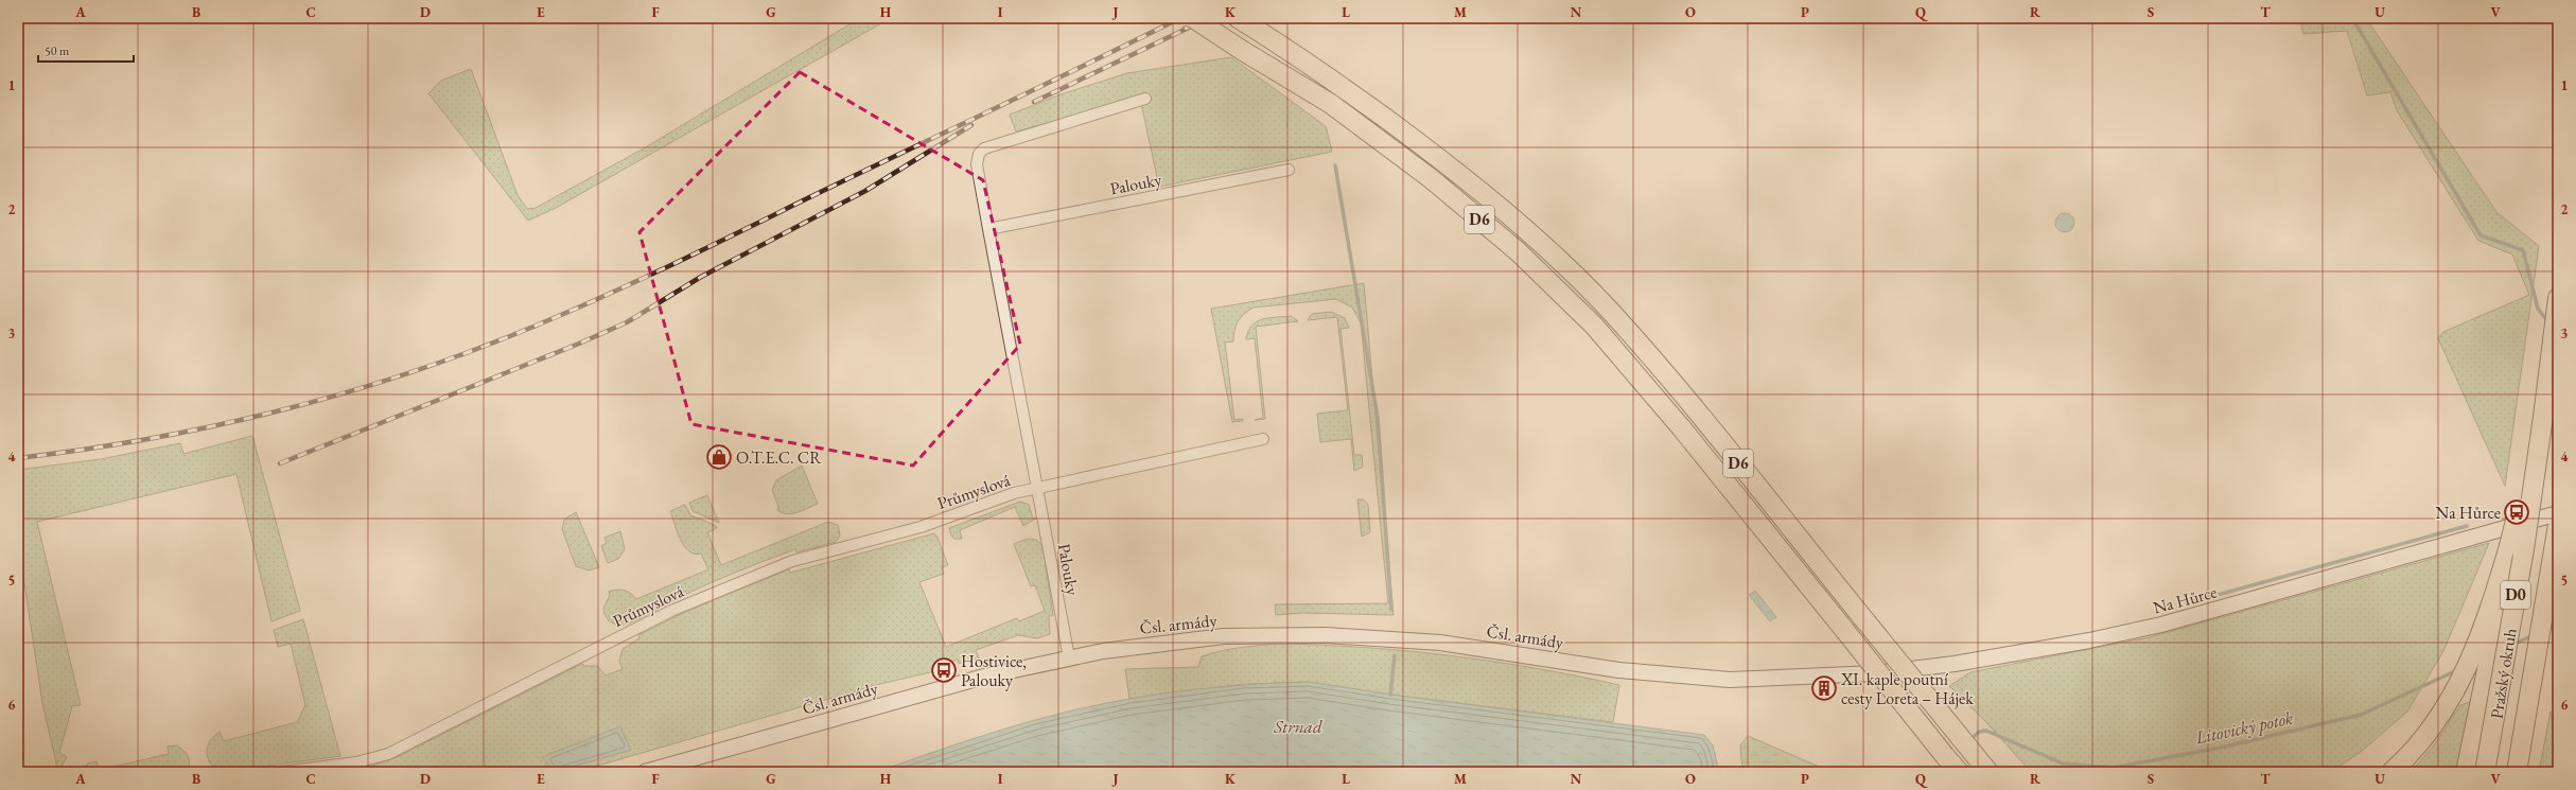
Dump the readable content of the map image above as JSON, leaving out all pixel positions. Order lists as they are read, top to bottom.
{
  "streets": {
    "highway": ["D6", "D0", "Pražský okruh"],
    "main road": ["Na Hůrce", "Čsl. armády"],
    "street": ["Palouky", "Průmyslová"]
  },
  "crossings": [
    ["Palouky", "Průmyslová"],
    ["Palouky", "Čsl. armády"],
    ["Na Hůrce", "Čsl. armády"]
  ],
  "water": ["Strnad", "Litovický potok"],
  "places": {
    "shop": ["O.T.E.C. CR"],
    "bus stop": ["Na Hůrce", "Hostivice, Palouky"],
    "building": ["ⅩⅠ. kaple poutní cesty Loreta – Hájek"]
  },
  "scale_bar": "50 m",
  "grid": {
    "columns": [
      "A",
      "B",
      "C",
      "D",
      "E",
      "F",
      "G",
      "H",
      "I",
      "J",
      "K",
      "L",
      "M",
      "N",
      "O",
      "P",
      "Q",
      "R",
      "S",
      "T",
      "U",
      "V"
    ],
    "rows": [
      "1",
      "2",
      "3",
      "4",
      "5",
      "6"
    ]
  }
}
